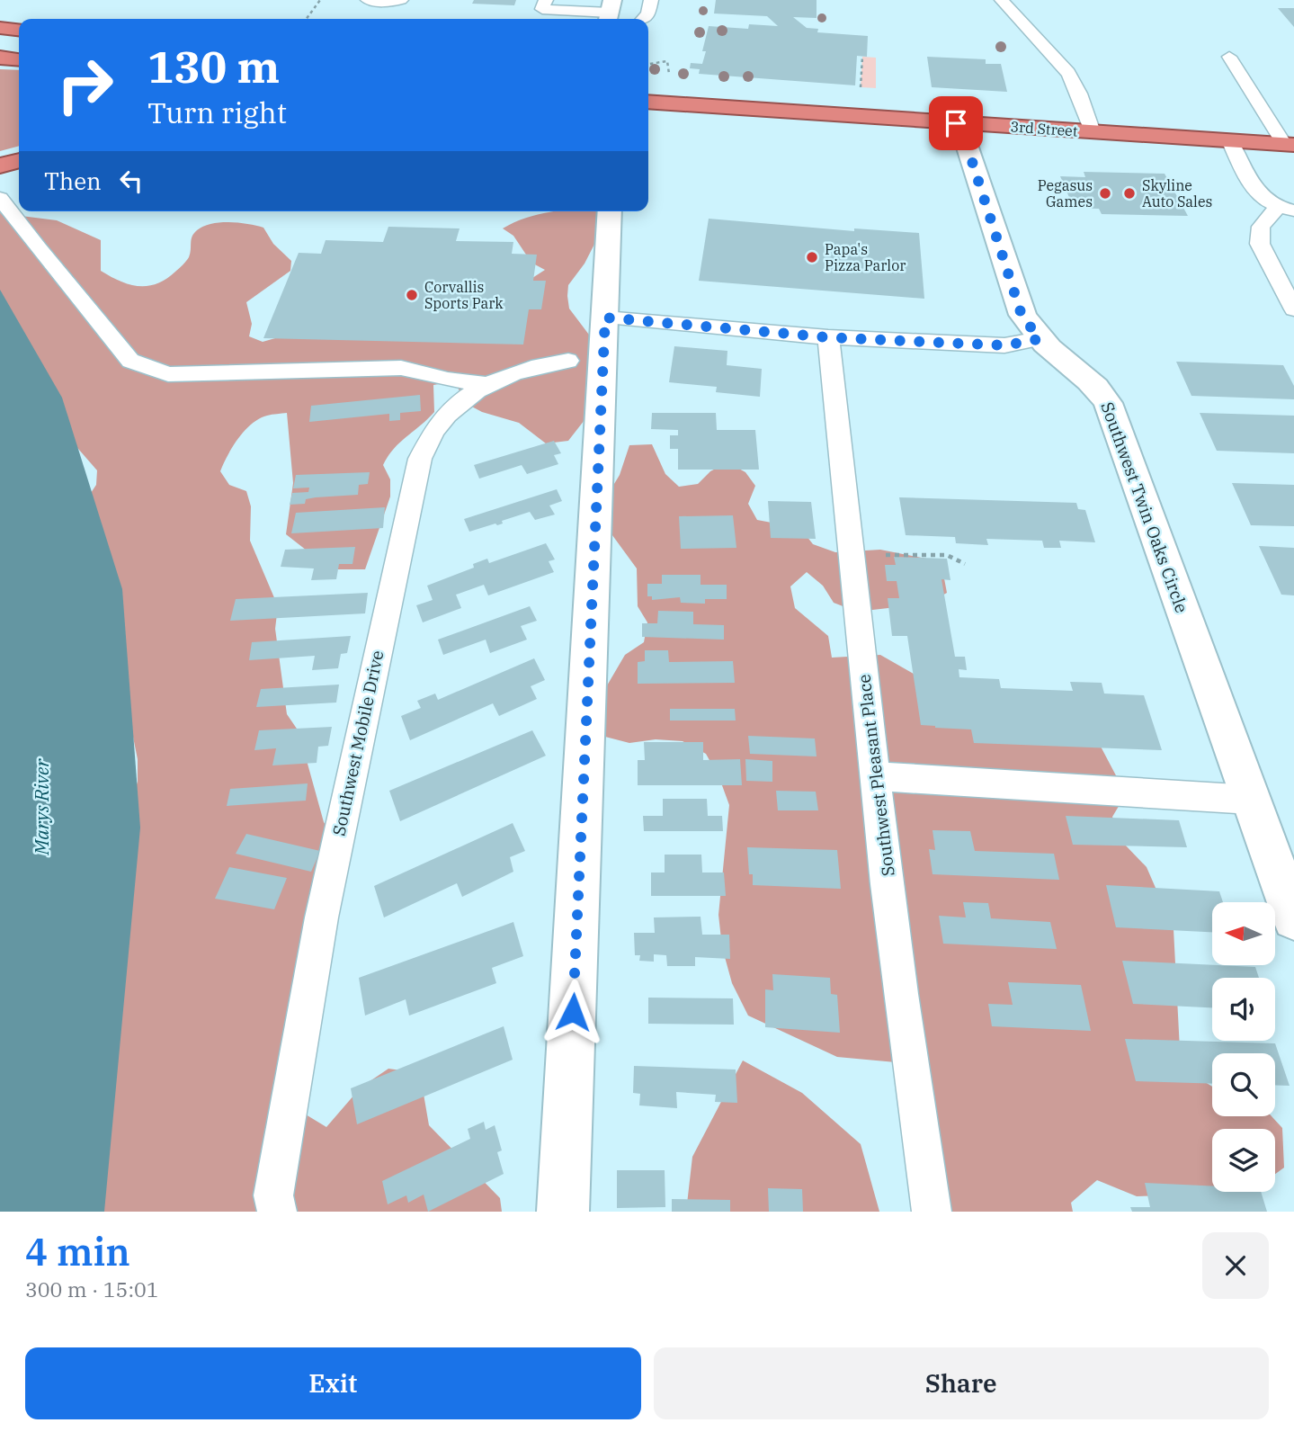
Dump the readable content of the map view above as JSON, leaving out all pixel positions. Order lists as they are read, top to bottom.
{
  "streets": {
    "highway": ["3rd Street"],
    "street": ["Southwest Twin Oaks Circle"],
    "lane": ["Southwest Mobile Drive", "Southwest Pleasant Place"]
  },
  "crossings": [
    ["3rd Street", "Southwest Twin Oaks Circle"]
  ],
  "water": ["Marys River"],
  "places": [
    "Pegasus Games",
    "Skyline Auto Sales",
    "Papa's Pizza Parlor",
    "Corvallis Sports Park"
  ],
  "north": "left",
  "page": {
    "turn": ["130 m", "Turn right"],
    "then": "Then",
    "heading": ["4 min", "300 m · 15:01"],
    "buttons": ["Exit", "Share"]
  }
}
